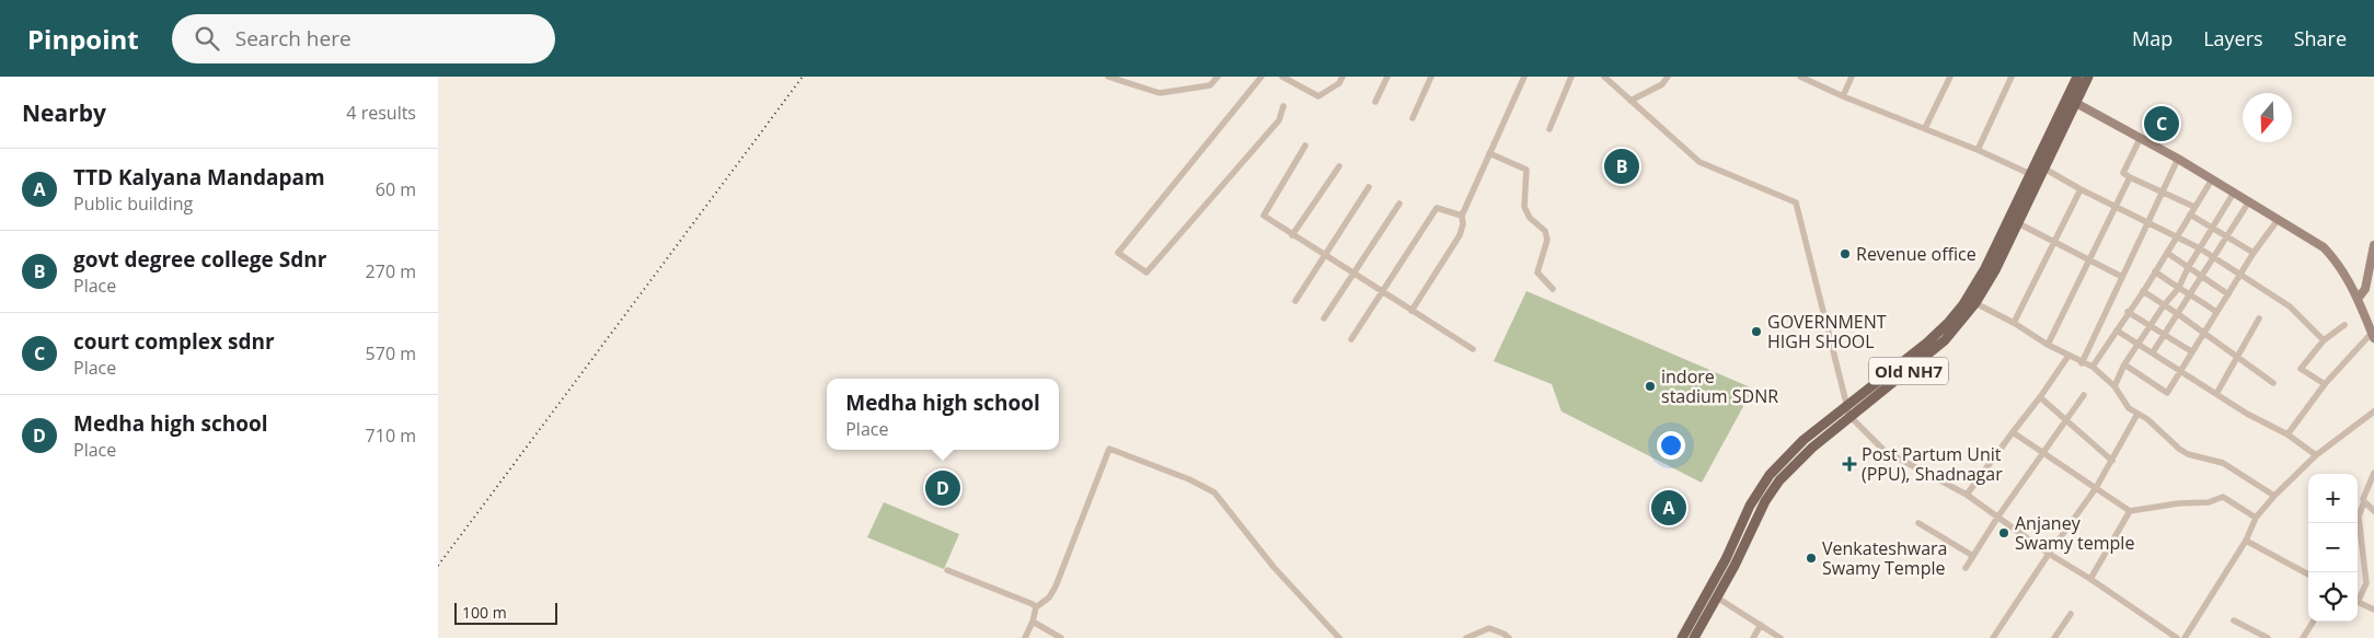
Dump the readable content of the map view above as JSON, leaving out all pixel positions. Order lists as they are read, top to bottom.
{
  "streets": {
    "main road": ["Old NH7"]
  },
  "places": {
    "other": [
      "Revenue office",
      "GOVERNMENT HIGH SHOOL",
      "indore stadium SDNR",
      "Anjaney Swamy temple",
      "Venkateshwara Swamy Temple"
    ],
    "health": ["Post Partum Unit (PPU), Shadnagar"]
  },
  "scale_bar": "100 m",
  "north": "bottom",
  "page": {
    "header": "Pinpoint",
    "search": "Search here",
    "nav": ["Map", "Layers", "Share"],
    "heading": ["Nearby", "4 results"],
    "pins": [
      "C",
      "B",
      "D",
      "A"
    ],
    "list": [
      {
        "mark": "A",
        "name": "TTD Kalyana Mandapam",
        "note": "Public building",
        "value": "60 m"
      },
      {
        "mark": "B",
        "name": "govt degree college Sdnr",
        "note": "Place",
        "value": "270 m"
      },
      {
        "mark": "C",
        "name": "court complex sdnr",
        "note": "Place",
        "value": "570 m"
      },
      {
        "mark": "D",
        "name": "Medha high school",
        "note": "Place",
        "value": "710 m"
      }
    ],
    "popup": ["Medha high school", "Place"],
    "map_buttons": ["+", "−"],
    "scale": "100 m"
  }
}
